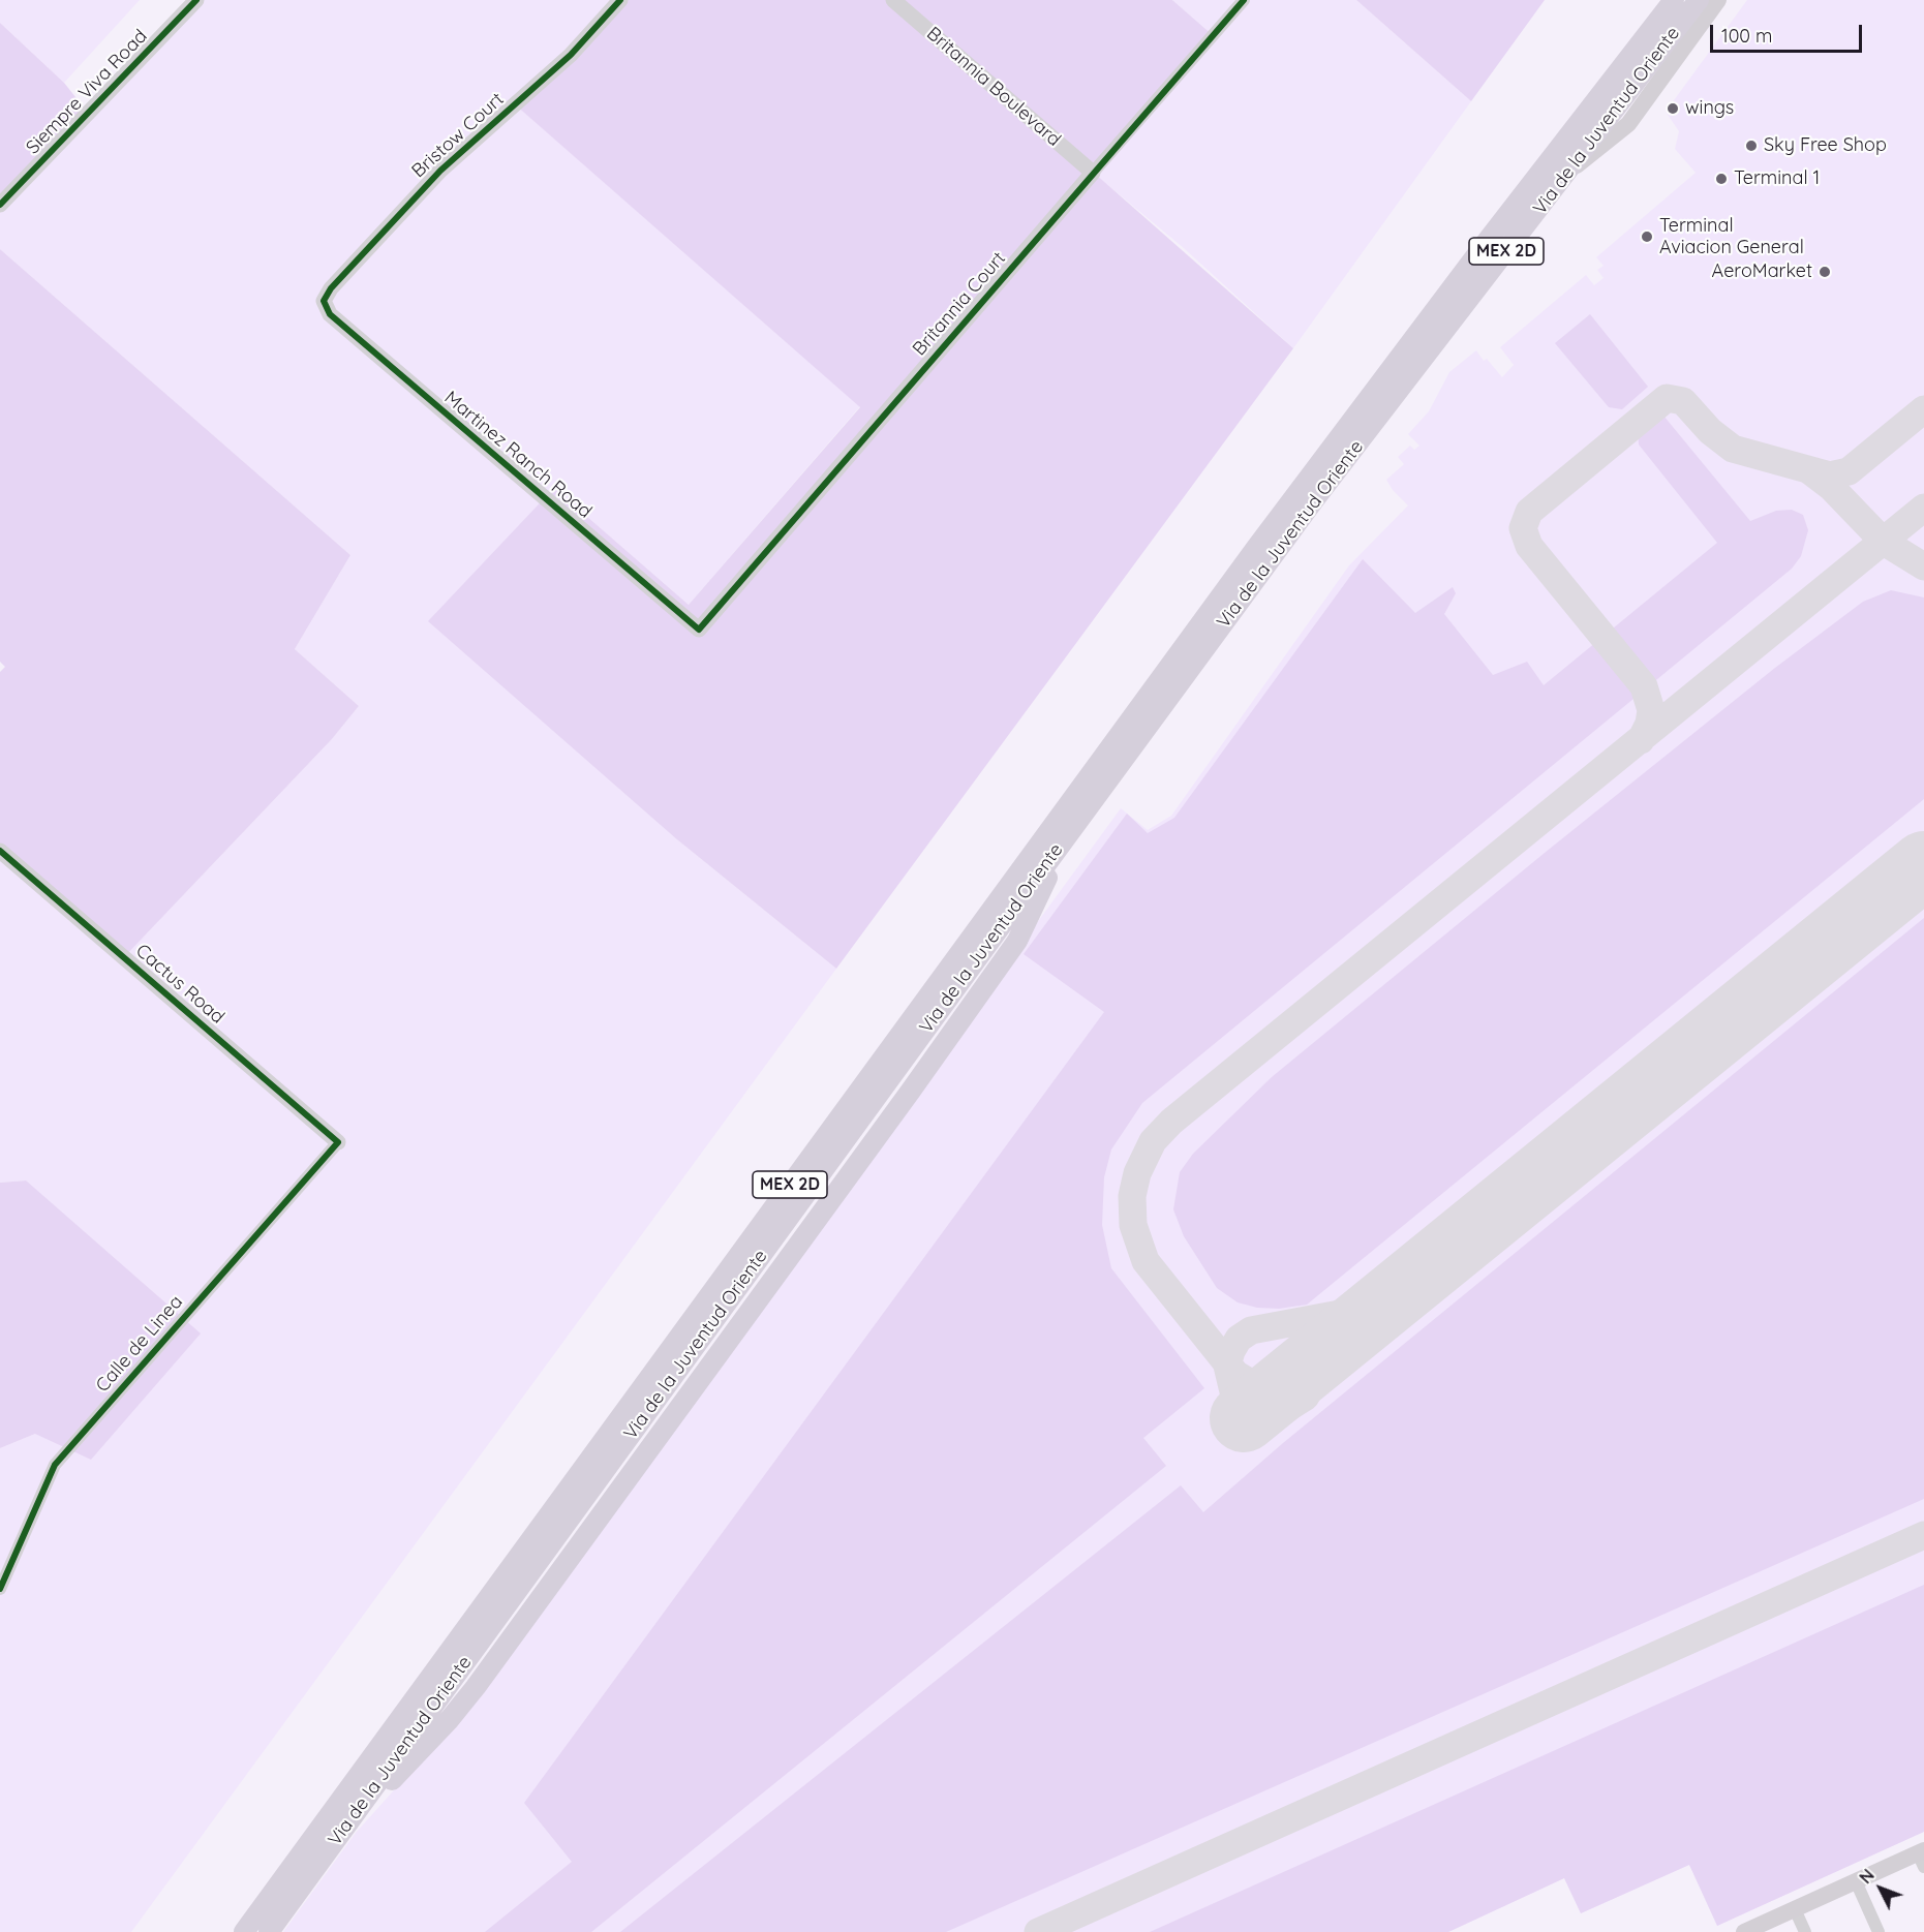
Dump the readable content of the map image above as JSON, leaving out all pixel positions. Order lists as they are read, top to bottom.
{
  "streets": {
    "highway": ["Via de la Juventud Oriente", "MEX 2D"],
    "street": [
      "Britannia Boulevard",
      "Siempre Viva Road",
      "Bristow Court",
      "Britannia Court",
      "Martinez Ranch Road",
      "Cactus Road",
      "Calle de Linea"
    ]
  },
  "crossings": [
    ["Britannia Boulevard", "Britannia Court"],
    ["Via de la Juventud Oriente", "MEX 2D"],
    ["Bristow Court", "Martinez Ranch Road"],
    ["Britannia Court", "Martinez Ranch Road"],
    ["Cactus Road", "Calle de Linea"]
  ],
  "places": [
    "wings",
    "Sky Free Shop",
    "Terminal 1",
    "Terminal Aviacion General",
    "AeroMarket"
  ],
  "scale_bar": "100 m",
  "north": "top left"
}
